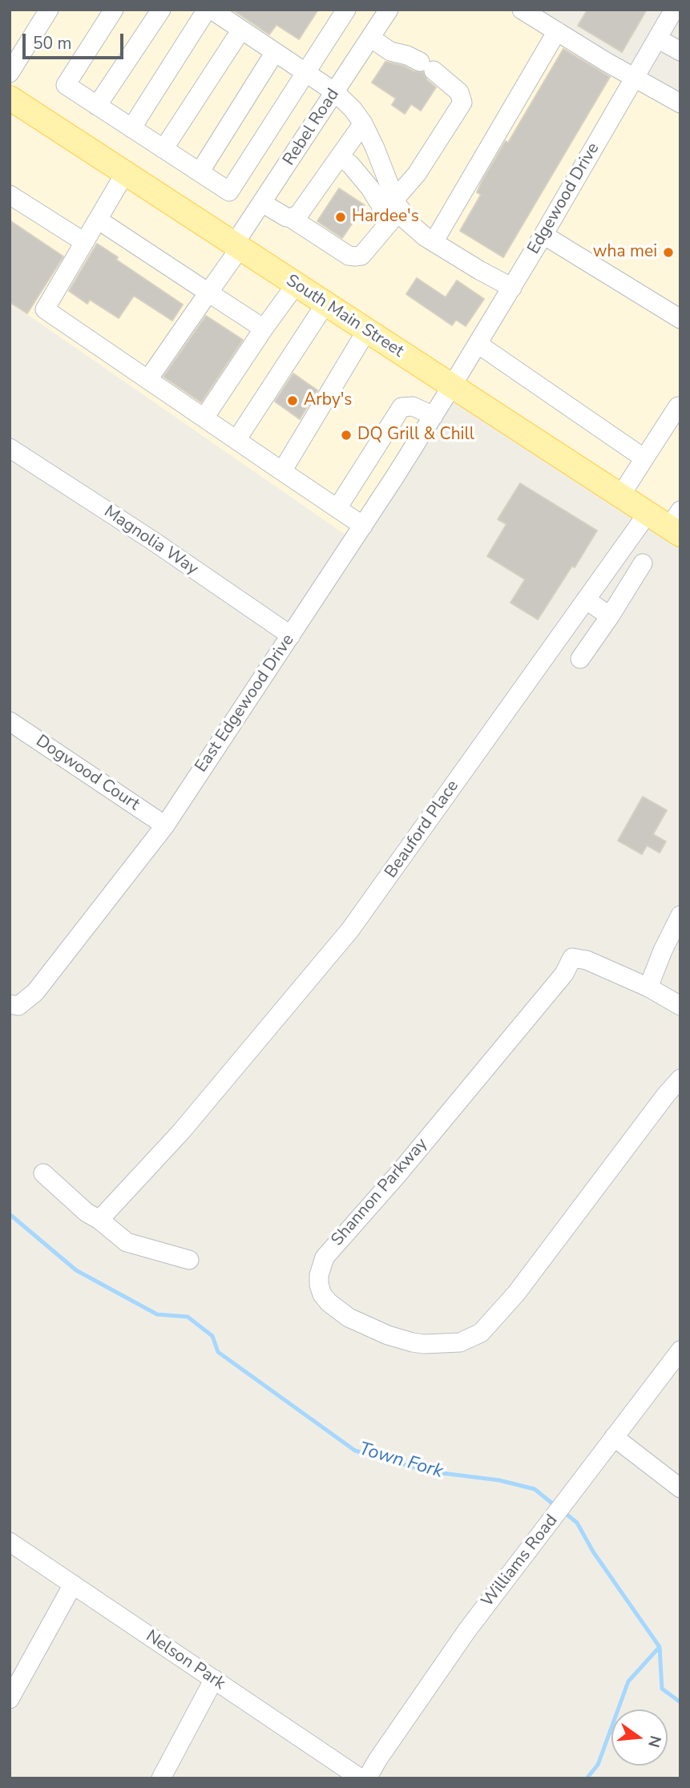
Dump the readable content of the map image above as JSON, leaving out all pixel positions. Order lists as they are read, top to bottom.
{
  "streets": {
    "main road": ["South Main Street"],
    "street": [
      "Rebel Road",
      "Edgewood Drive",
      "Magnolia Way",
      "East Edgewood Drive",
      "Dogwood Court",
      "Beauford Place",
      "Shannon Parkway",
      "Williams Road",
      "Nelson Park"
    ]
  },
  "crossings": [
    ["Rebel Road", "South Main Street"],
    ["Edgewood Drive", "South Main Street"],
    ["Edgewood Drive", "East Edgewood Drive"],
    ["South Main Street", "East Edgewood Drive"],
    ["South Main Street", "Beauford Place"],
    ["Magnolia Way", "East Edgewood Drive"],
    ["East Edgewood Drive", "Dogwood Court"]
  ],
  "water": ["Town Fork"],
  "places": [
    "Hardee's",
    "wha mei",
    "Arby's",
    "DQ Grill & Chill"
  ],
  "scale_bar": "50 m",
  "north": "right"
}
